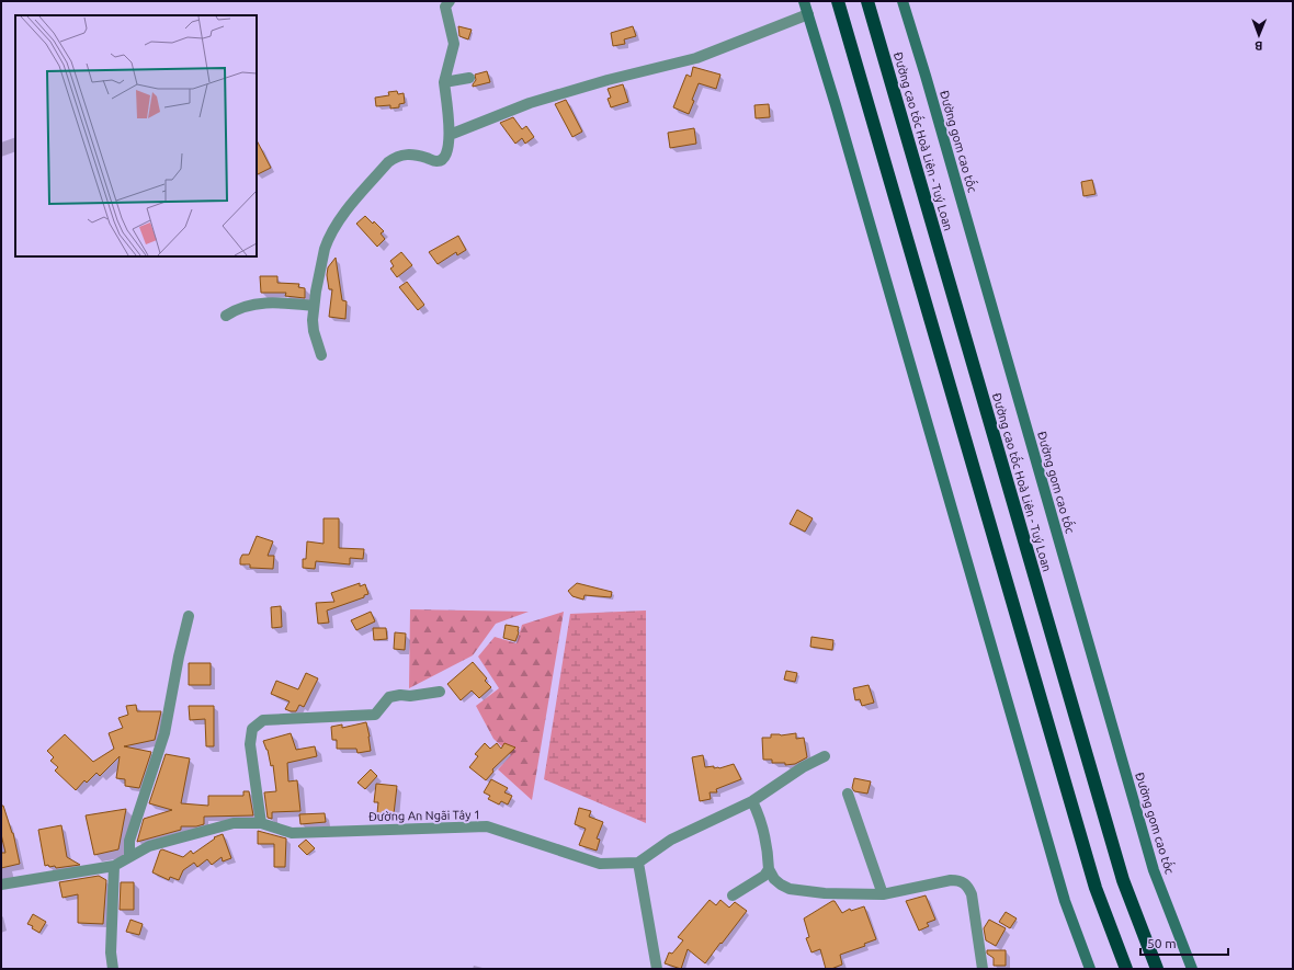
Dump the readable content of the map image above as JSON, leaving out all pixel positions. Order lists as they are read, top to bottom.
{
  "streets": {
    "highway": ["Đường cao tốc Hoà Liên - Tuý Loan"],
    "main road": ["Đường gom cao tốc"],
    "street": ["Đường An Ngãi Tây 1"]
  },
  "scale_bar": "50 m",
  "north": "bottom"
}
